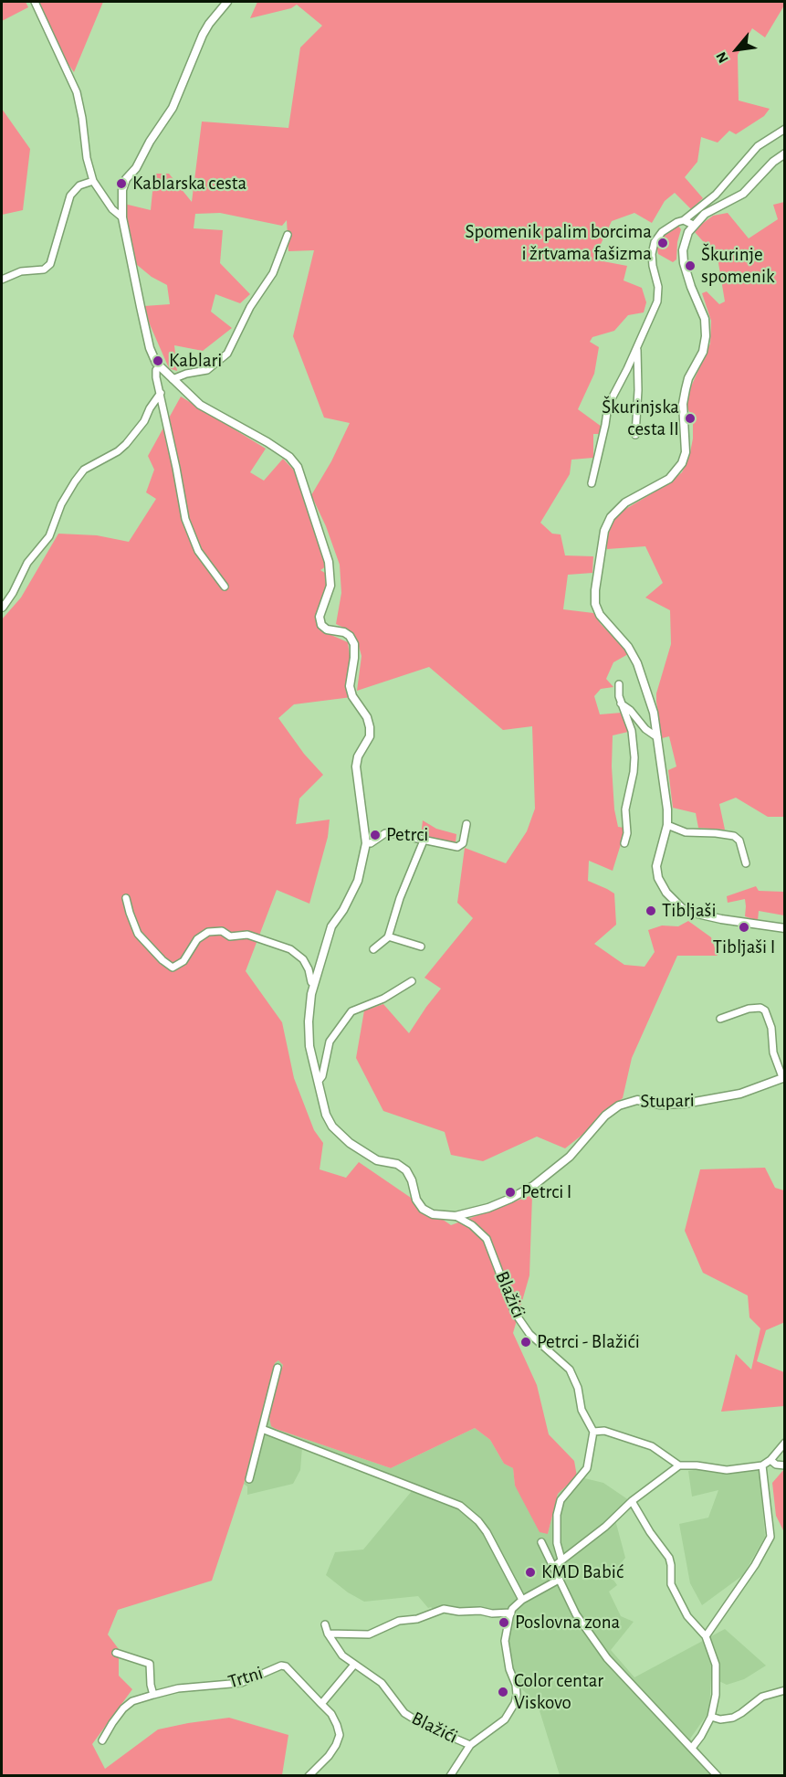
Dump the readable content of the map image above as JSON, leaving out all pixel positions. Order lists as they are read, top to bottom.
{
  "streets": {
    "street": ["Stupari", "Blažići", "Trtni"]
  },
  "crossings": [
    ["Stupari", "Blažići"]
  ],
  "places": [
    "Kablarska cesta",
    "Spomenik palim borcima i žrtvama fašizma",
    "Škurinje spomenik",
    "Kablari",
    "Škurinjska cesta II",
    "Petrci",
    "Tibljaši",
    "Tibljaši I",
    "Petrci I",
    "Petrci - Blažići",
    "KMD Babić",
    "Poslovna zona",
    "Color centar Viskovo"
  ],
  "north": "bottom left"
}
